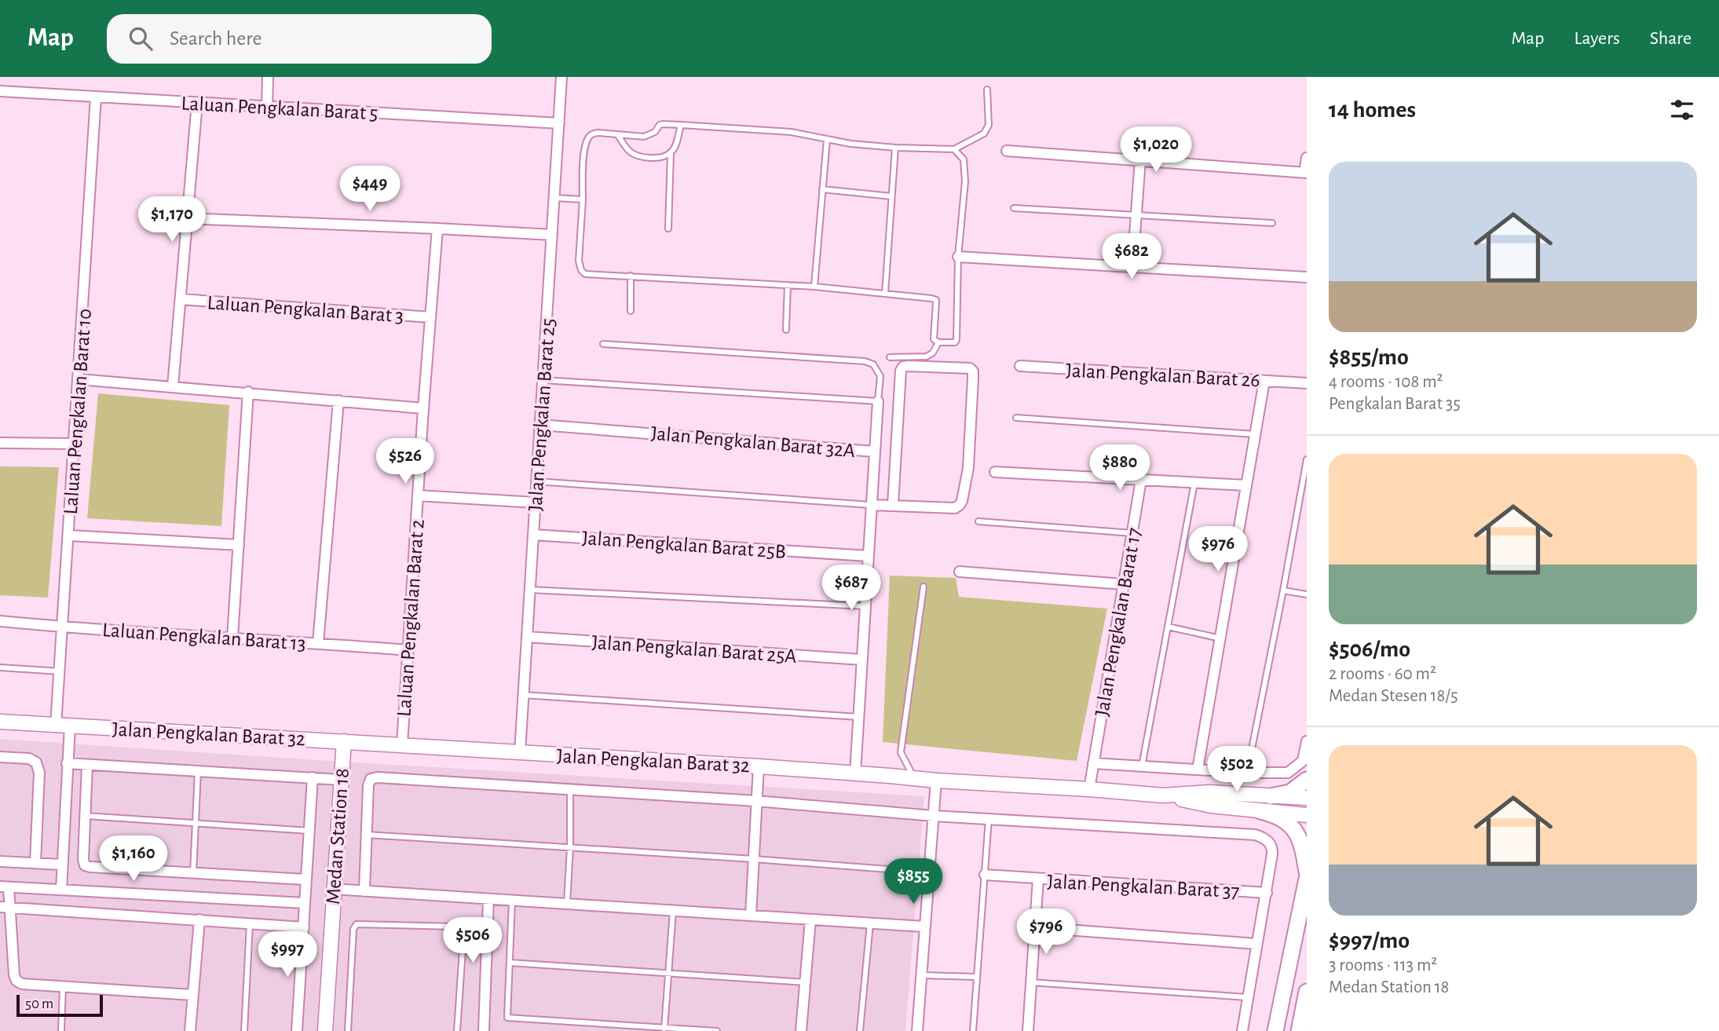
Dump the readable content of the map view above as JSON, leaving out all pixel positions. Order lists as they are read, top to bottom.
{
  "streets": {
    "street": [
      "Laluan Pengkalan Barat 5",
      "Laluan Pengkalan Barat 3",
      "Jalan Pengkalan Barat 26",
      "Laluan Pengkalan Barat 10",
      "Jalan Pengkalan Barat 25",
      "Jalan Pengkalan Barat 32A",
      "Jalan Pengkalan Barat 25B",
      "Laluan Pengkalan Barat 2",
      "Jalan Pengkalan Barat 17",
      "Laluan Pengkalan Barat 13",
      "Jalan Pengkalan Barat 25A",
      "Jalan Pengkalan Barat 32",
      "Medan Station 18",
      "Jalan Pengkalan Barat 37"
    ]
  },
  "crossings": [
    ["Laluan Pengkalan Barat 5", "Laluan Pengkalan Barat 10"],
    ["Laluan Pengkalan Barat 5", "Jalan Pengkalan Barat 25"],
    ["Laluan Pengkalan Barat 3", "Laluan Pengkalan Barat 2"],
    ["Laluan Pengkalan Barat 10", "Laluan Pengkalan Barat 13"],
    ["Laluan Pengkalan Barat 10", "Jalan Pengkalan Barat 32"],
    ["Jalan Pengkalan Barat 25", "Jalan Pengkalan Barat 32A"],
    ["Jalan Pengkalan Barat 25", "Jalan Pengkalan Barat 25B"],
    ["Jalan Pengkalan Barat 25", "Jalan Pengkalan Barat 25A"],
    ["Jalan Pengkalan Barat 25", "Jalan Pengkalan Barat 32"],
    ["Jalan Pengkalan Barat 32A", "Jalan Pengkalan Barat 25B"],
    ["Jalan Pengkalan Barat 32A", "Jalan Pengkalan Barat 25A"],
    ["Jalan Pengkalan Barat 32A", "Jalan Pengkalan Barat 32"],
    ["Laluan Pengkalan Barat 2", "Laluan Pengkalan Barat 13"],
    ["Laluan Pengkalan Barat 2", "Jalan Pengkalan Barat 32"],
    ["Jalan Pengkalan Barat 17", "Jalan Pengkalan Barat 32"],
    ["Jalan Pengkalan Barat 32", "Medan Station 18"]
  ],
  "scale_bar": "50 m",
  "page": {
    "header": "Map",
    "search": "Search here",
    "nav": ["Map", "Layers", "Share"],
    "heading": "14 homes",
    "price": [
      "$1,020",
      "$449",
      "$1,170",
      "$682",
      "$526",
      "$880",
      "$976",
      "$687",
      "$502",
      "$1,160",
      "$855",
      "$796",
      "$506",
      "$997"
    ],
    "list": [
      {
        "name": "$855/mo",
        "note": "4 rooms · 108 m² · Pengkalan Barat 35"
      },
      {
        "name": "$506/mo",
        "note": "2 rooms · 60 m² · Medan Stesen 18/5"
      },
      {
        "name": "$997/mo",
        "note": "3 rooms · 113 m² · Medan Station 18"
      }
    ],
    "scale": "50 m"
  }
}
